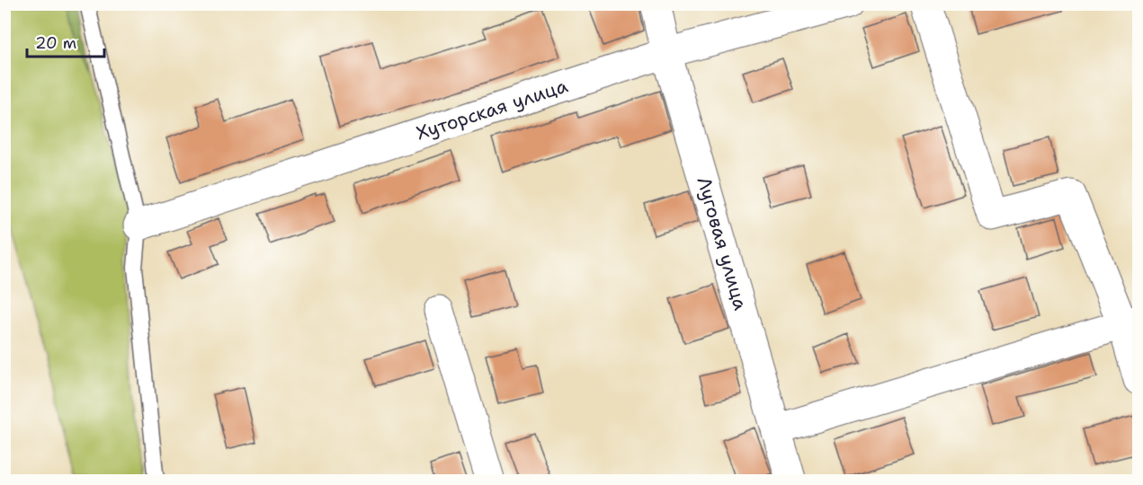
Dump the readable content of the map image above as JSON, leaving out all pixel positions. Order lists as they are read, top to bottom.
{
  "streets": {
    "street": ["Хуторская улица", "Луговая улица"]
  },
  "crossings": [
    ["Хуторская улица", "Луговая улица"]
  ],
  "scale_bar": "20 m"
}
